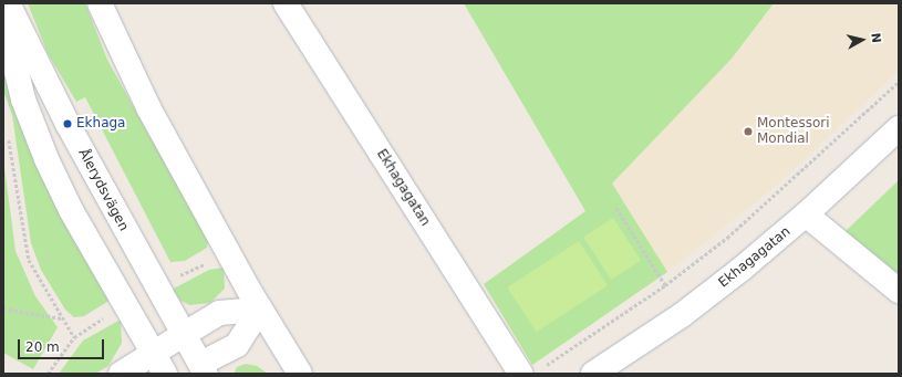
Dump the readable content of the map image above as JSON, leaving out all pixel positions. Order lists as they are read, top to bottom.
{
  "streets": {
    "street": ["Ekhagagatan", "Ålerydsvägen"]
  },
  "places": ["Ekhaga", "Montessori Mondial"],
  "scale_bar": "20 m",
  "north": "right"
}
